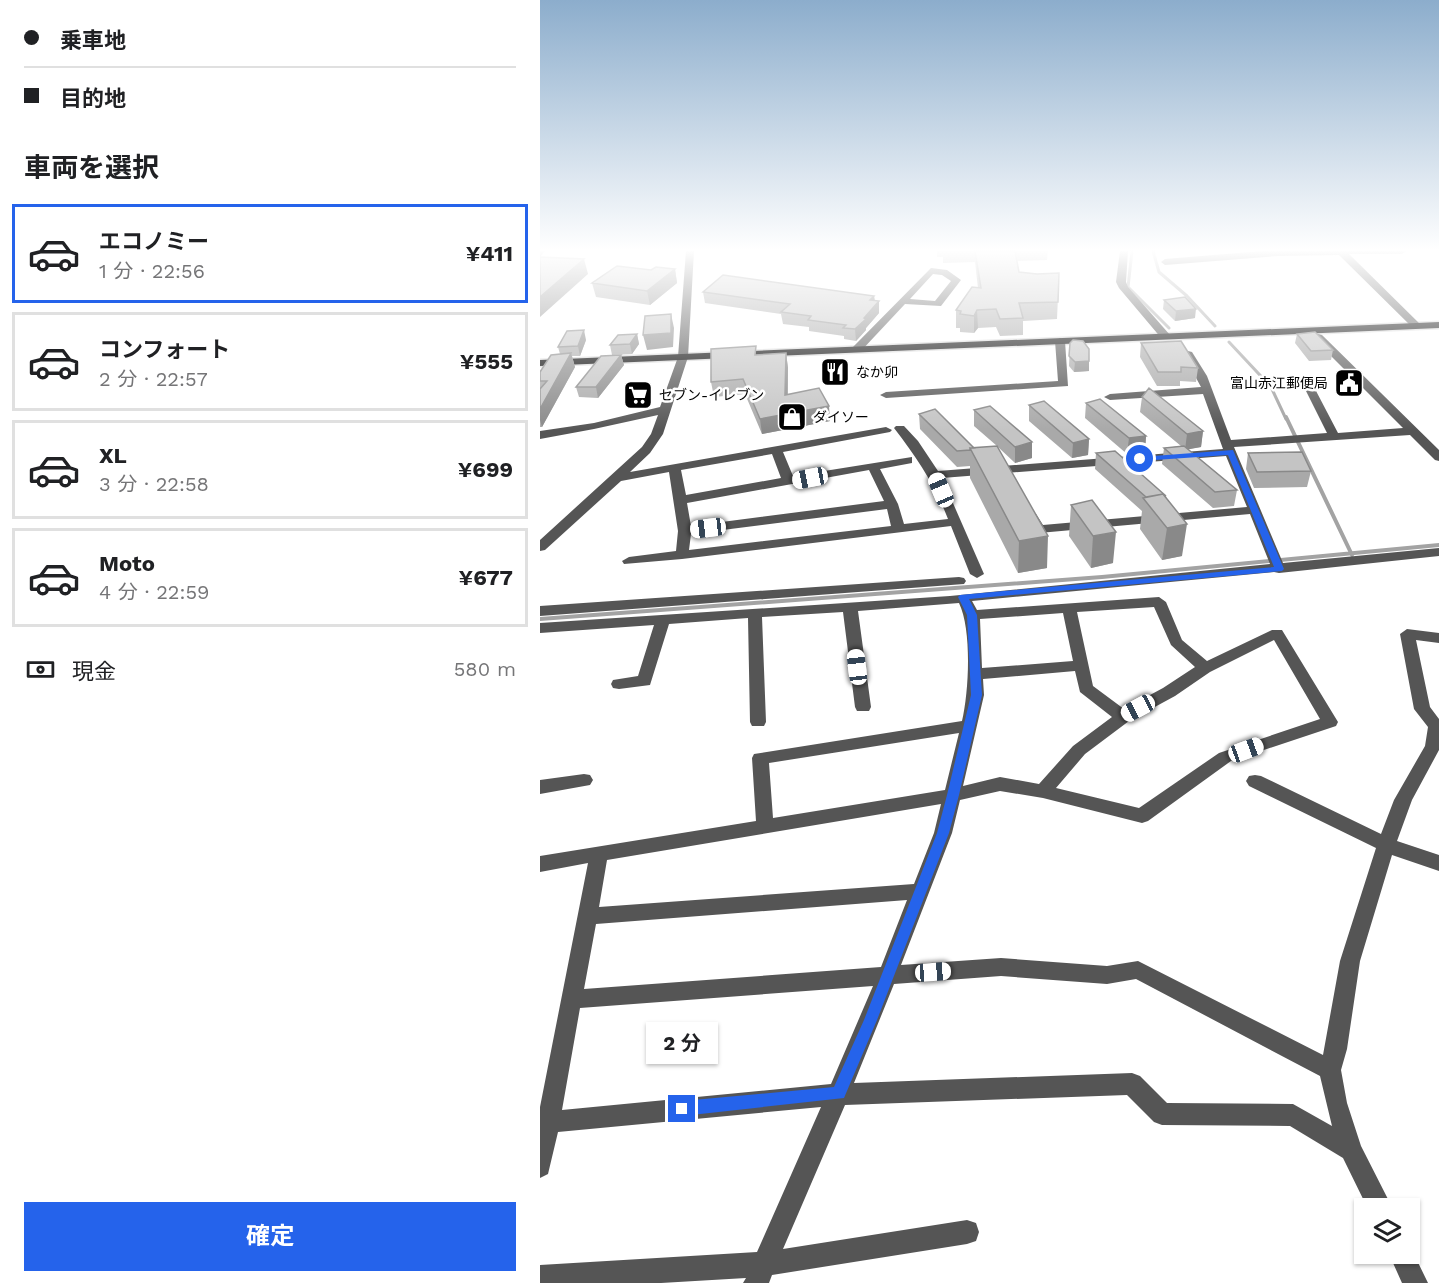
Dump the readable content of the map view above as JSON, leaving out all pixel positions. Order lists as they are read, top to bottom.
{
  "places": {
    "restaurant": ["なか卯"],
    "public building": ["富山赤江郵便局"],
    "supermarket": ["セブン-イレブン"],
    "shop": ["ダイソー"]
  },
  "page": {
    "banner": ["乗車地", "目的地"],
    "heading": "車両を選択",
    "list": [
      {
        "name": "エコノミー",
        "note": "1 分 · 22:56",
        "value": "¥411"
      },
      {
        "name": "コンフォート",
        "note": "2 分 · 22:57",
        "value": "¥555"
      },
      {
        "name": "XL",
        "note": "3 分 · 22:58",
        "value": "¥699"
      },
      {
        "name": "Moto",
        "note": "4 分 · 22:59",
        "value": "¥677"
      }
    ],
    "pay": ["現金", "580 m"],
    "bubble": "2 分",
    "buttons": "確定"
  }
}
